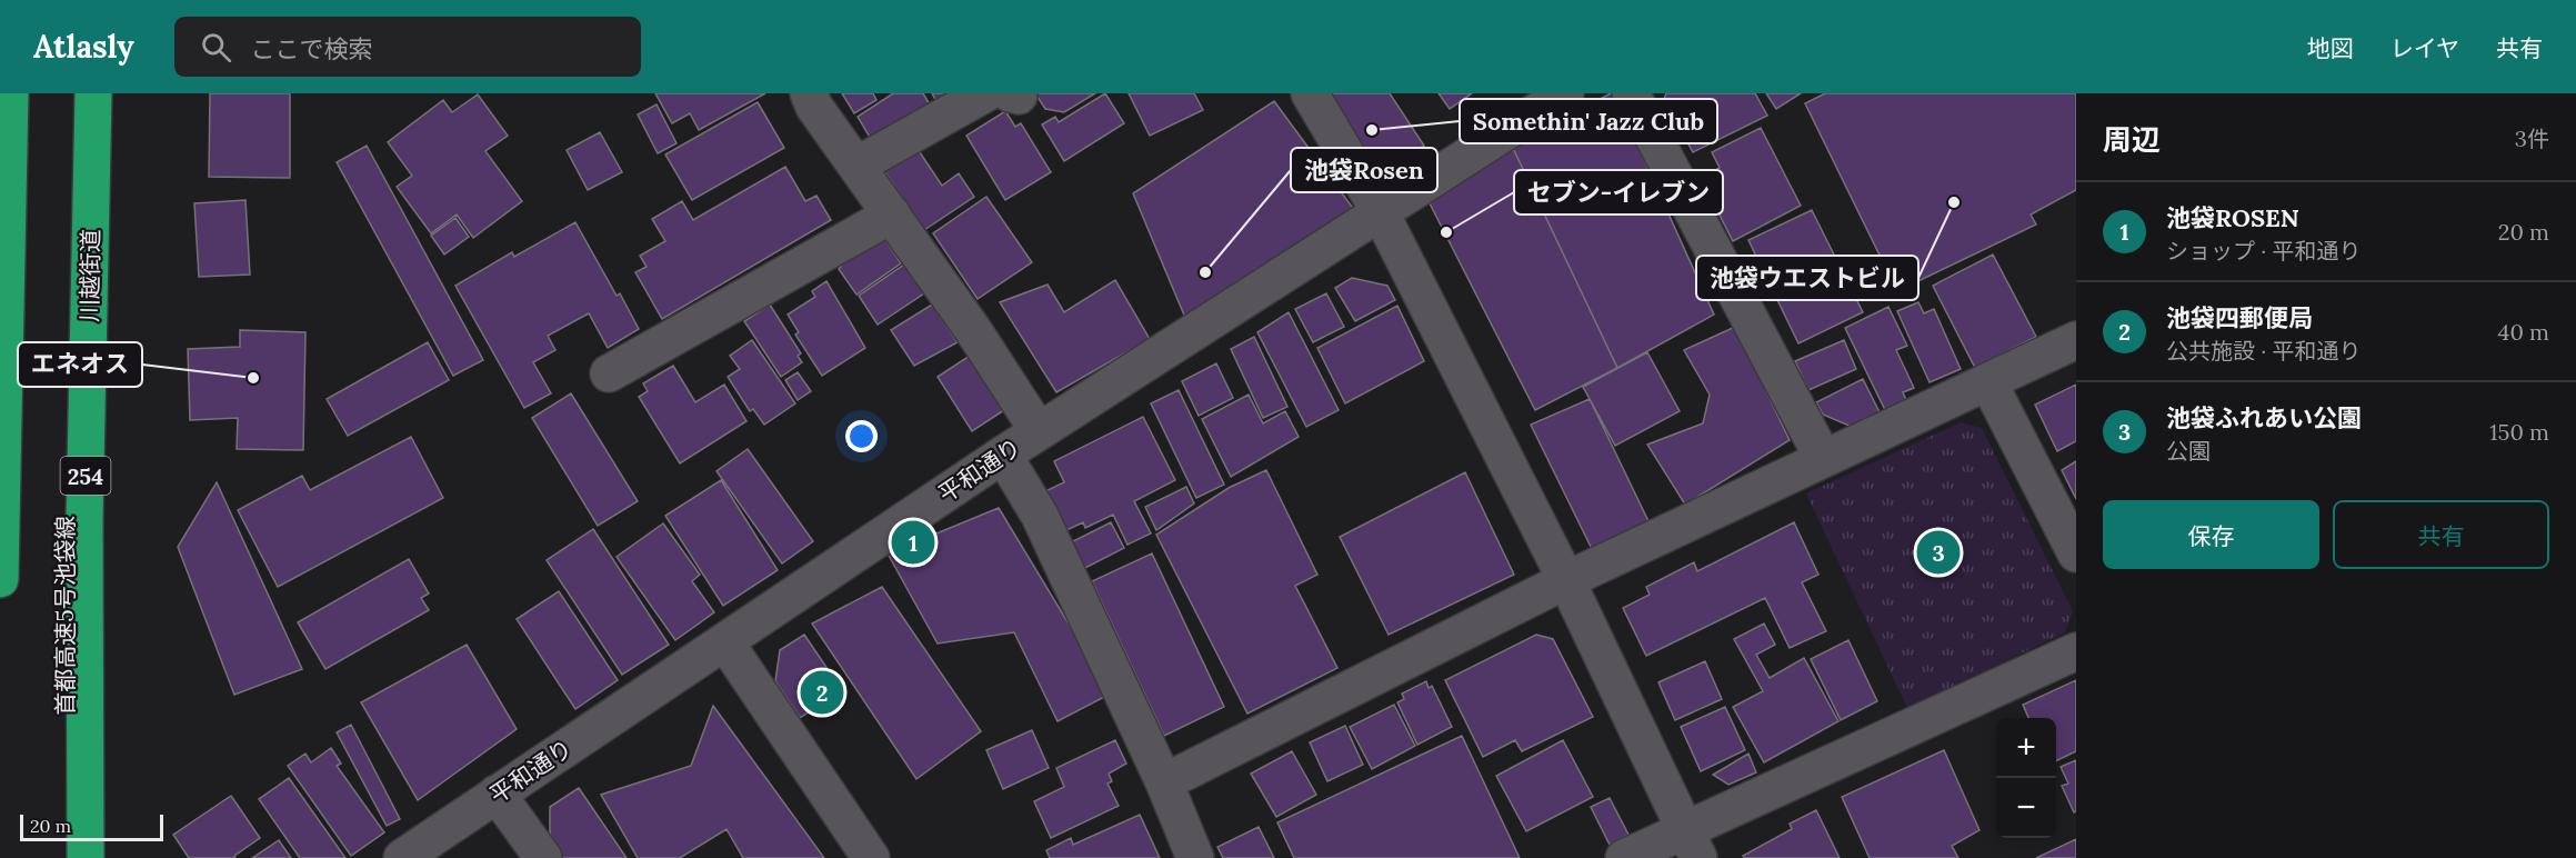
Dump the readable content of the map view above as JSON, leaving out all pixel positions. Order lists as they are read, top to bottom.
{
  "streets": {
    "highway": ["川越街道", "254", "首都高速5号池袋線"],
    "street": ["平和通り"]
  },
  "places": [
    "Somethin' Jazz Club",
    "池袋ウエストビル",
    "セブン-イレブン",
    "池袋Rosen",
    "エネオス"
  ],
  "scale_bar": "20 m",
  "page": {
    "header": "Atlasly",
    "search": "ここで検索",
    "nav": ["地図", "レイヤ", "共有"],
    "heading": ["周辺", "3件"],
    "list": [
      {
        "mark": "1",
        "name": "池袋ROSEN",
        "note": "ショップ · 平和通り",
        "value": "20 m"
      },
      {
        "mark": "2",
        "name": "池袋四郵便局",
        "note": "公共施設 · 平和通り",
        "value": "40 m"
      },
      {
        "mark": "3",
        "name": "池袋ふれあい公園",
        "note": "公園",
        "value": "150 m"
      }
    ],
    "buttons": ["保存", "共有"],
    "pins": ["1", "3", "2"],
    "map_buttons": ["+", "−"],
    "scale": "20 m"
  }
}
